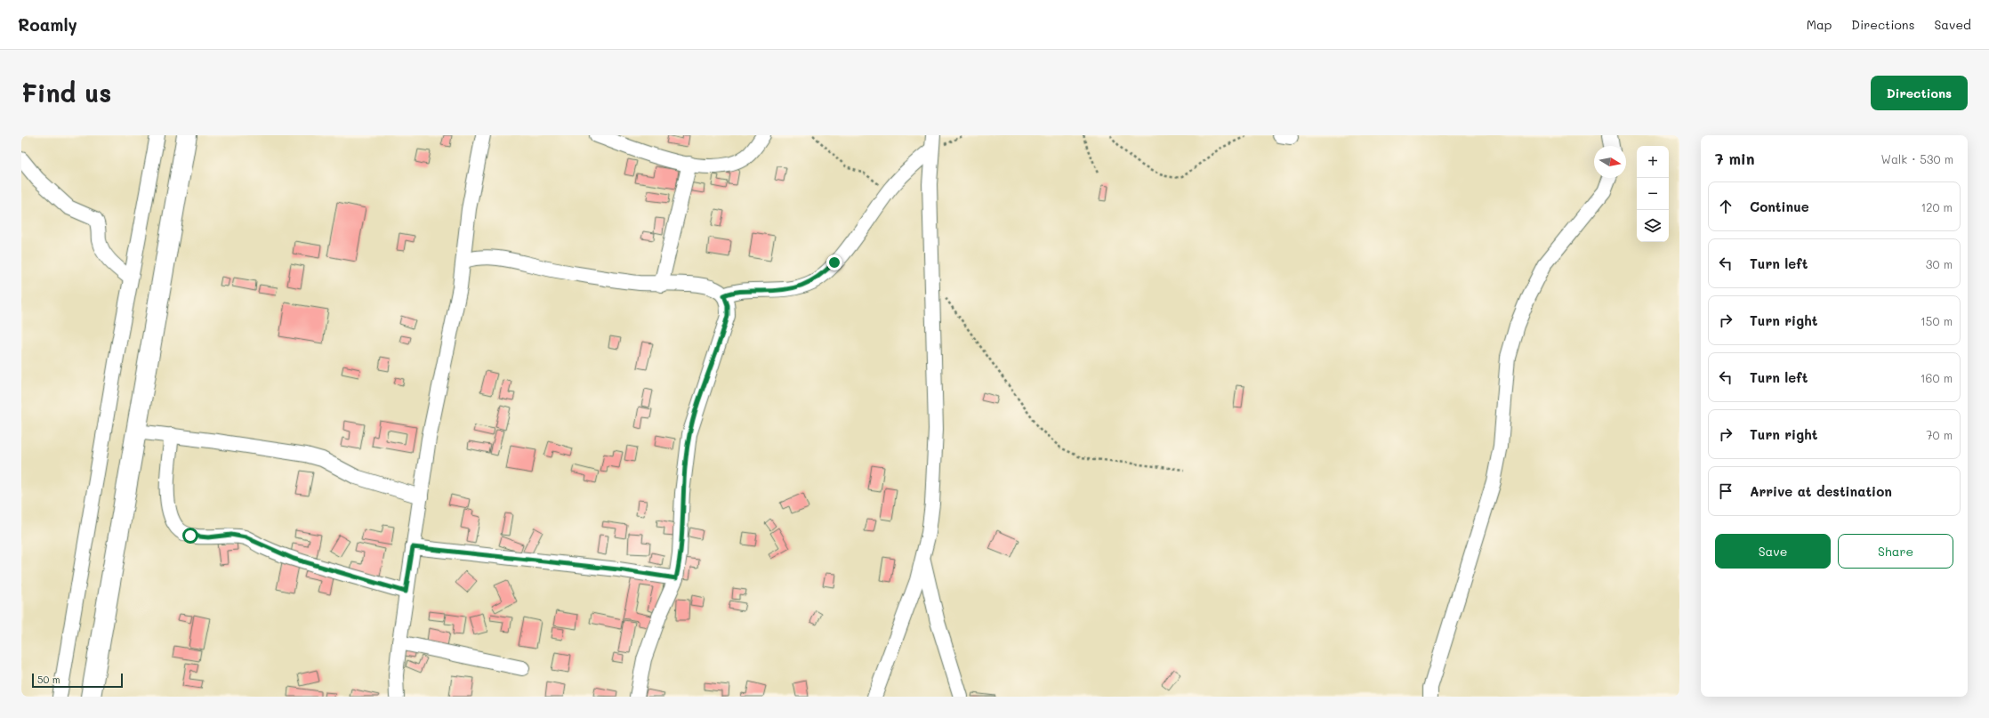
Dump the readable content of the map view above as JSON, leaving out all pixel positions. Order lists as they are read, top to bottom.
{
  "scale_bar": "50 m",
  "north": "right",
  "page": {
    "header": "Roamly",
    "nav": ["Map", "Directions", "Saved"],
    "buttons": [
      "Directions",
      ["Save", "Share"]
    ],
    "title": "Find us",
    "heading": ["7 min", "Walk · 530 m"],
    "map_buttons": ["+", "−"],
    "list": [
      ["Continue", "120 m"],
      ["Turn left", "30 m"],
      ["Turn right", "150 m"],
      ["Turn left", "160 m"],
      ["Turn right", "70 m"],
      "Arrive at destination"
    ],
    "scale": "50 m"
  }
}
